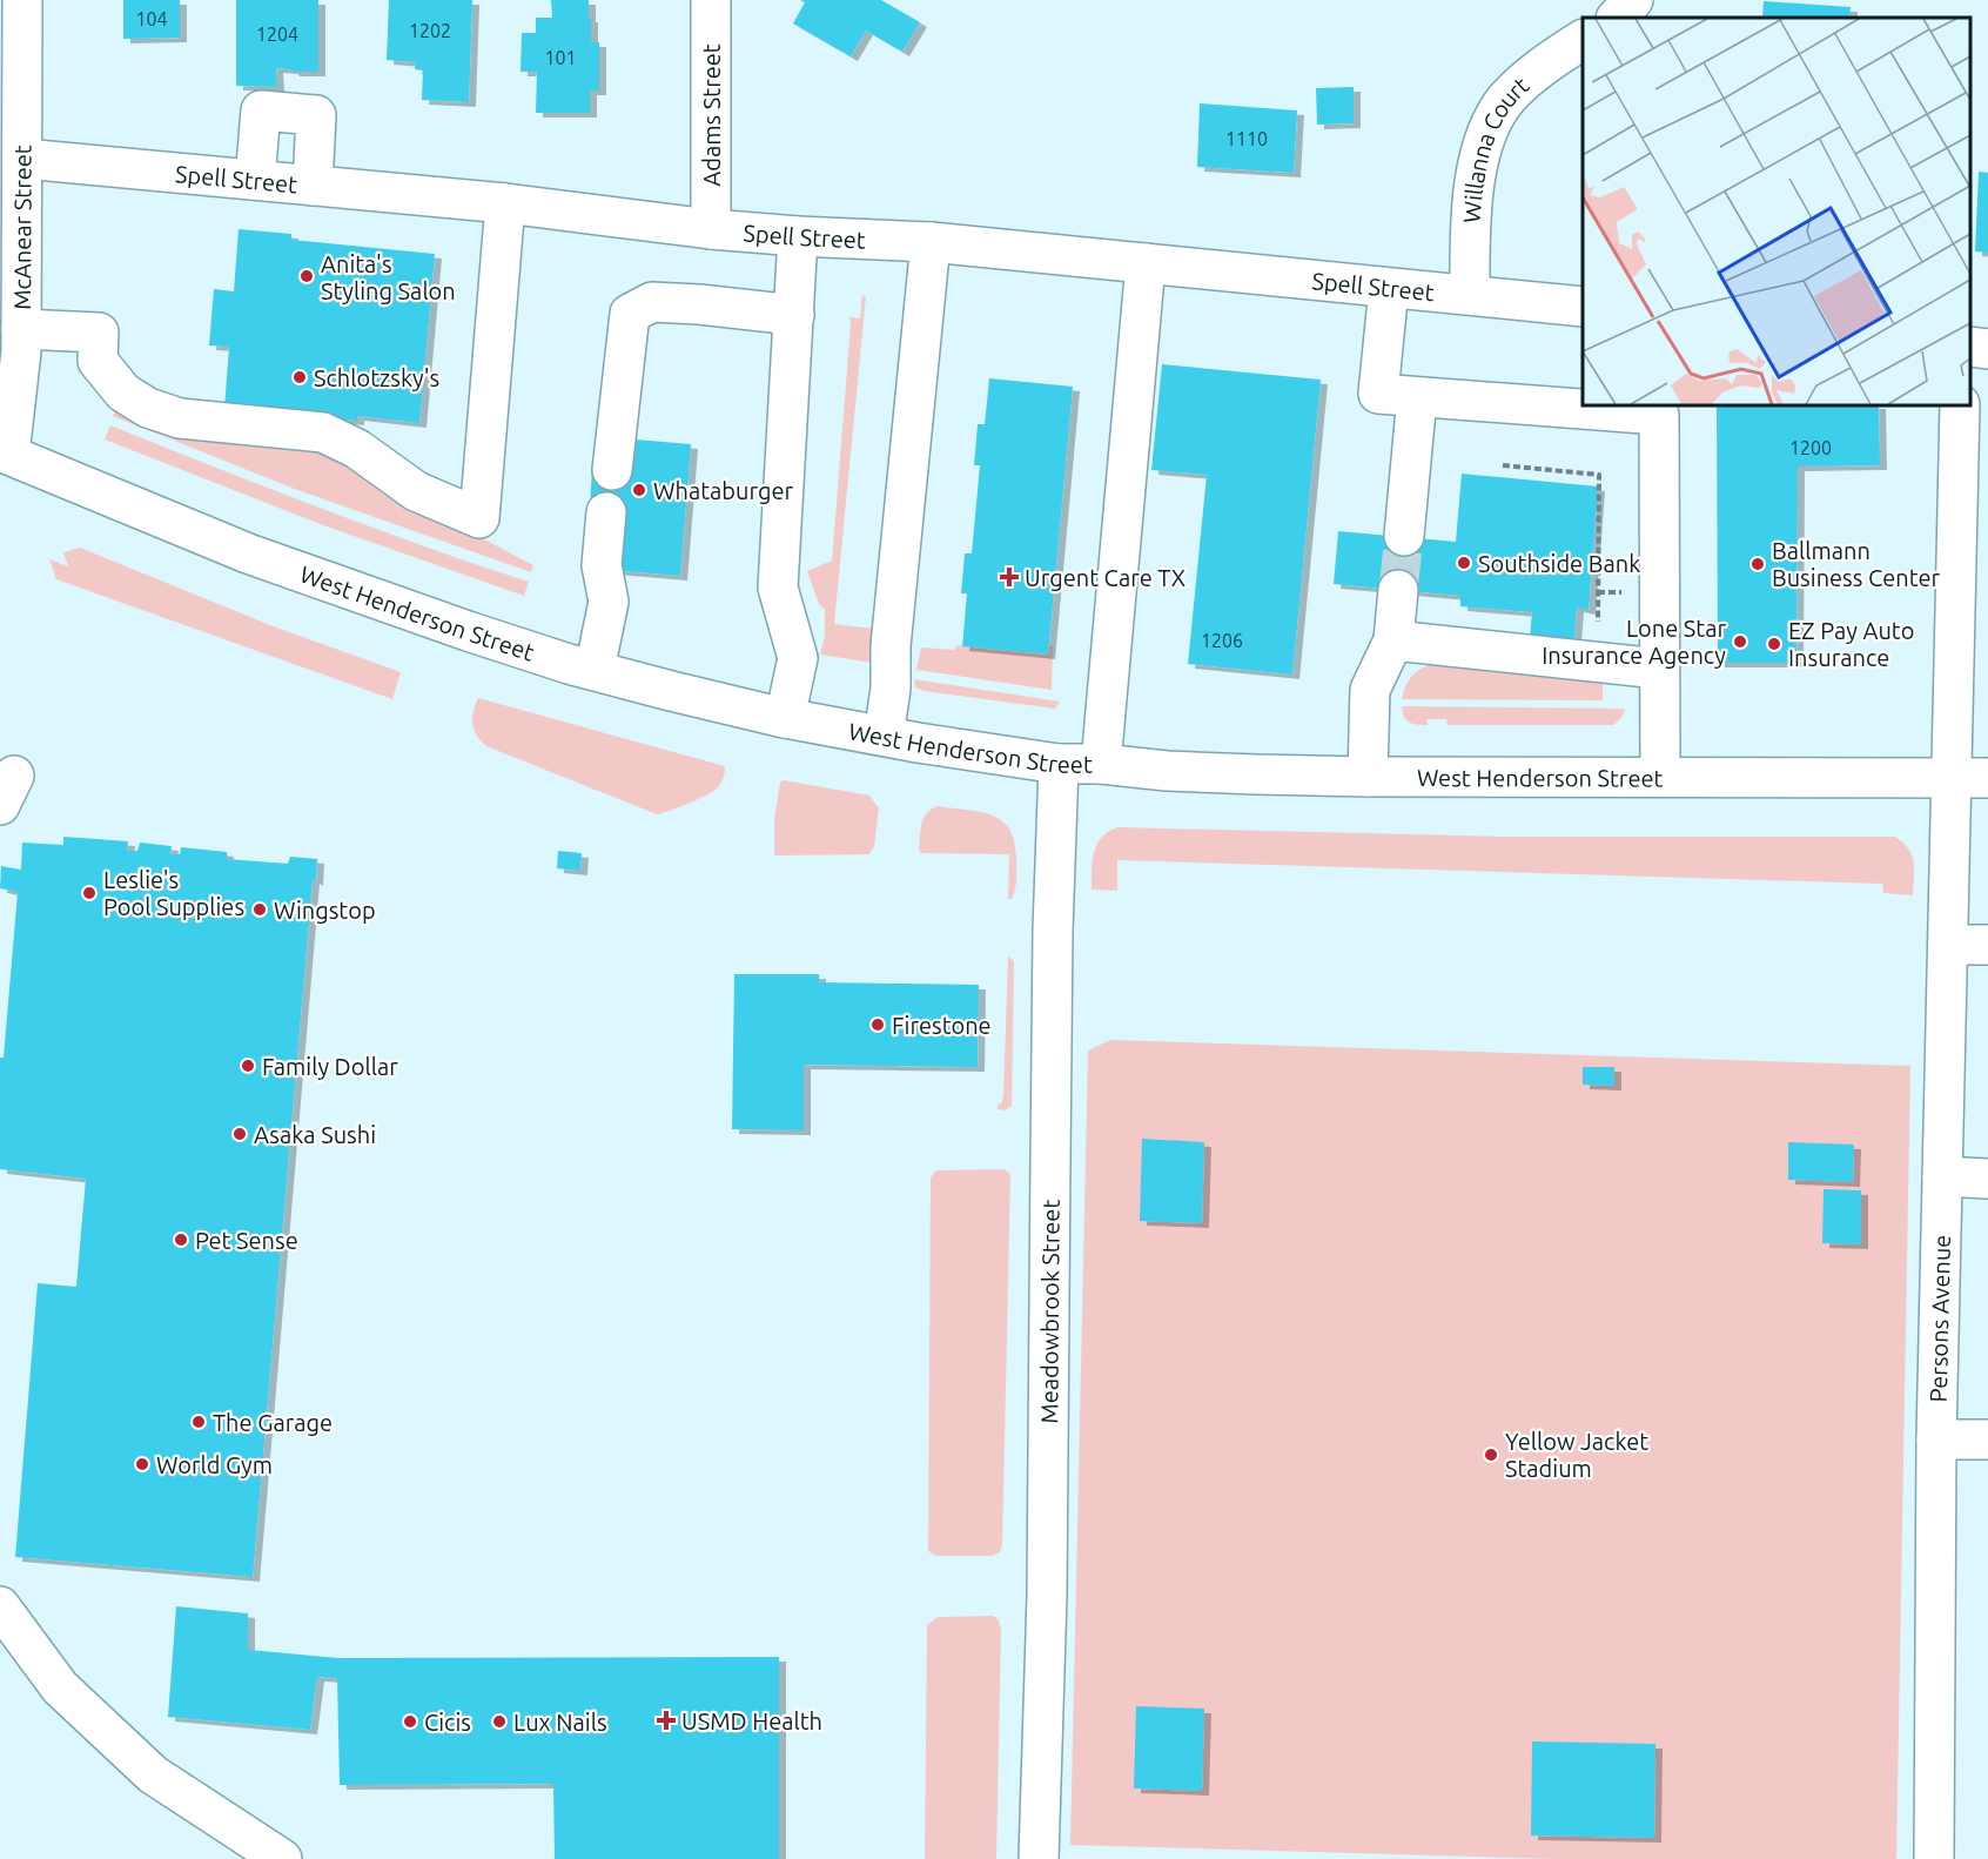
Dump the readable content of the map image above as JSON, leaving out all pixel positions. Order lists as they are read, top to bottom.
{
  "streets": {
    "street": [
      "Adams Street",
      "Willanna Court",
      "Spell Street",
      "McAnear Street",
      "West Henderson Street",
      "Meadowbrook Street",
      "Persons Avenue"
    ]
  },
  "crossings": [
    ["Adams Street", "Spell Street"],
    ["Willanna Court", "Spell Street"],
    ["Spell Street", "McAnear Street"],
    ["McAnear Street", "West Henderson Street"],
    ["West Henderson Street", "Meadowbrook Street"],
    ["West Henderson Street", "Persons Avenue"]
  ],
  "places": {
    "other": [
      "Anita's Styling Salon",
      "Schlotzsky's",
      "Whataburger",
      "Southside Bank",
      "Ballmann Business Center",
      "Lone Star Insurance Agency",
      "EZ Pay Auto Insurance",
      "Leslie's Pool Supplies",
      "Wingstop",
      "Firestone",
      "Family Dollar",
      "Asaka Sushi",
      "Pet Sense",
      "The Garage",
      "Yellow Jacket Stadium",
      "World Gym",
      "Cicis",
      "Lux Nails"
    ],
    "health": ["Urgent Care TX", "USMD Health"]
  },
  "house_numbers": [
    "104",
    "1202",
    "1204",
    "101",
    "1110",
    "1200",
    "1206"
  ]
}
